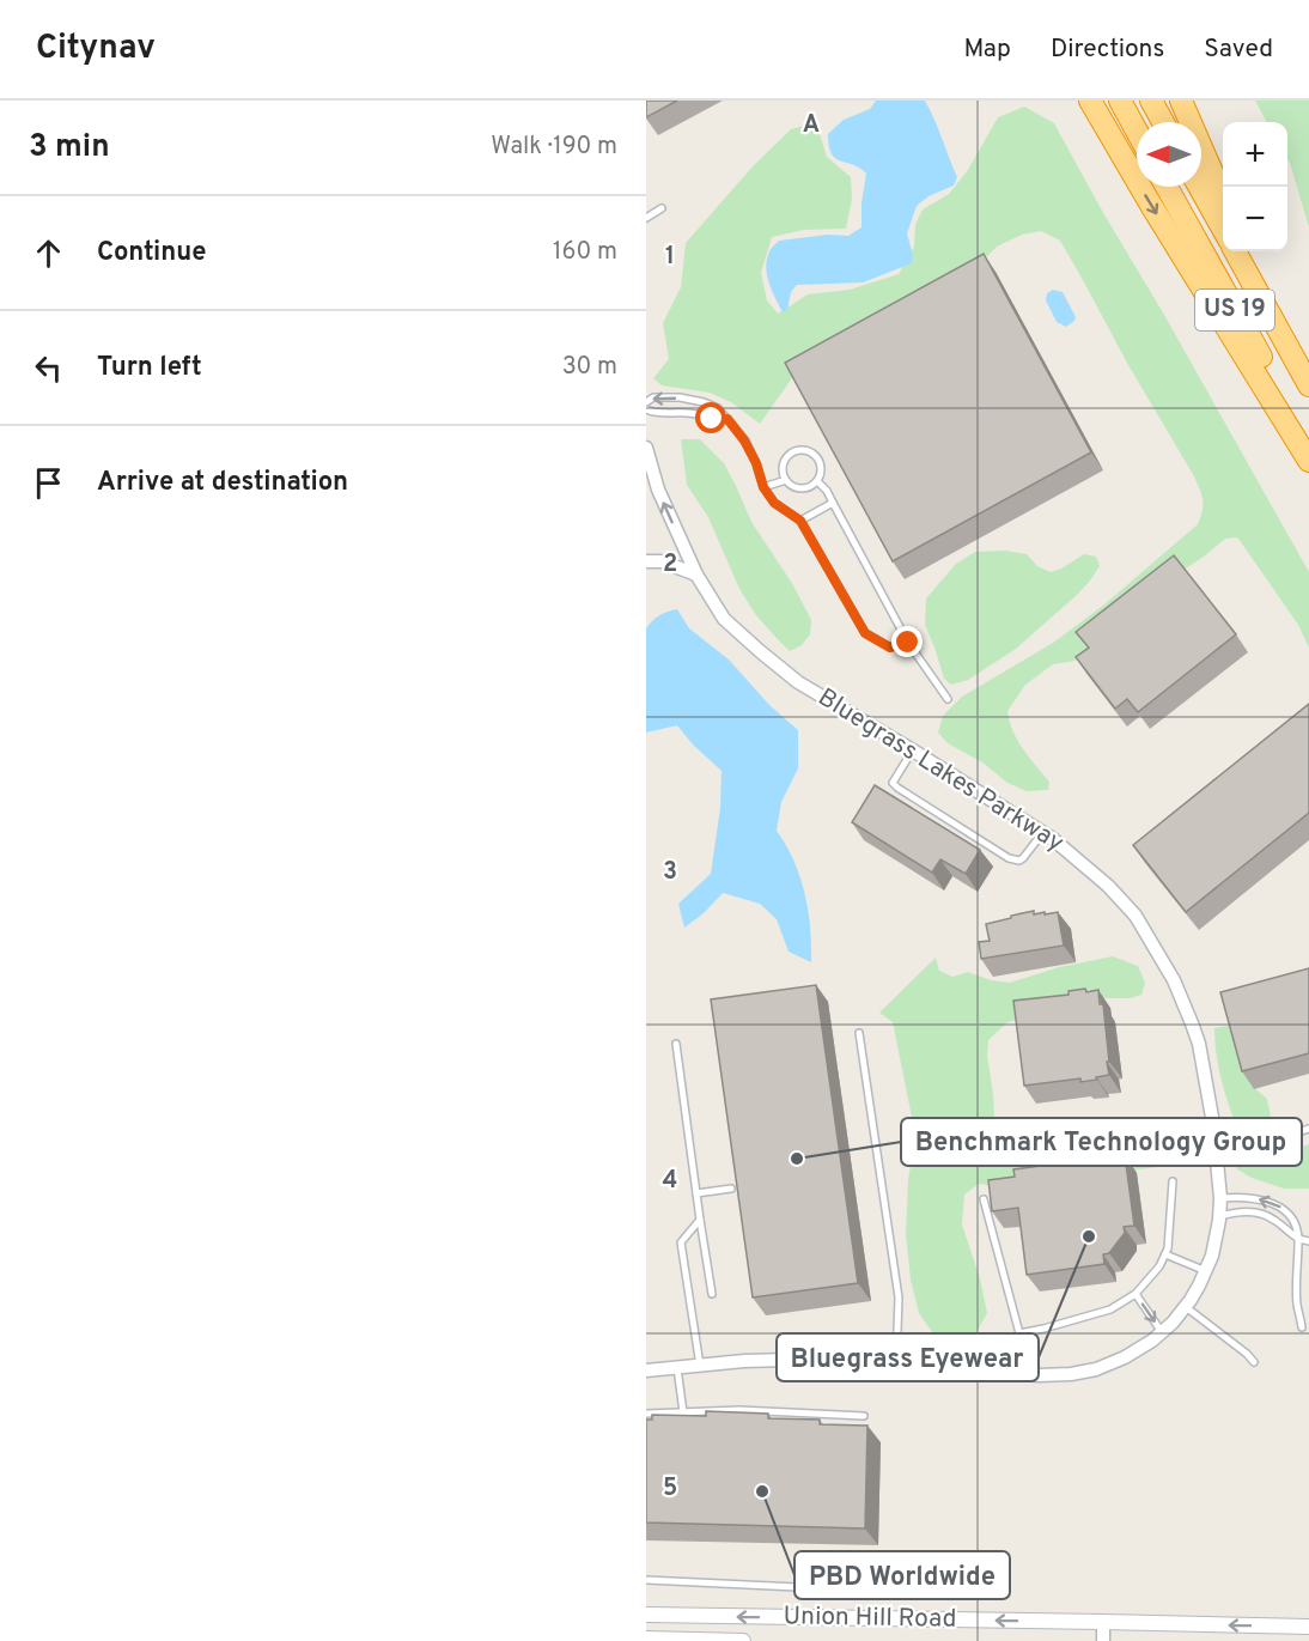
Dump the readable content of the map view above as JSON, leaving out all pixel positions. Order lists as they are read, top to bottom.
{
  "streets": {
    "highway": ["US 19"],
    "street": ["Bluegrass Lakes Parkway", "Union Hill Road"]
  },
  "one_way": ["Union Hill Road"],
  "places": ["Benchmark Technology Group", "Bluegrass Eyewear", "PBD Worldwide"],
  "north": "left",
  "page": {
    "header": "Citynav",
    "nav": ["Map", "Directions", "Saved"],
    "heading": ["3 min", "Walk · 190 m"],
    "map_buttons": ["+", "−"],
    "list": [
      ["Continue", "160 m"],
      ["Turn left", "30 m"],
      "Arrive at destination"
    ]
  },
  "grid": {
    "columns": ["A"],
    "rows": [
      "1",
      "2",
      "3",
      "4",
      "5"
    ]
  }
}
